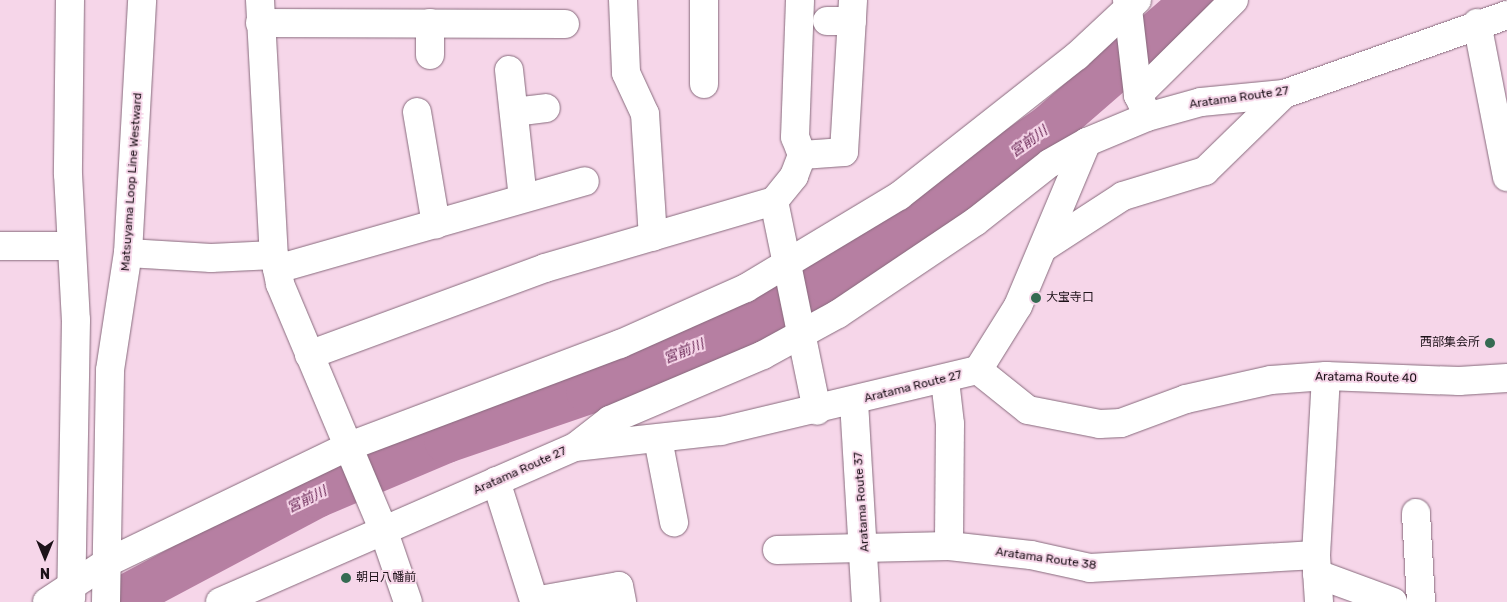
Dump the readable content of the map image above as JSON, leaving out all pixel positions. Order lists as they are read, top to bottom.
{
  "streets": {
    "street": [
      "Aratama Route 27",
      "Matsuyama Loop Line Westward",
      "Aratama Route 40",
      "Aratama Route 37",
      "Aratama Route 38"
    ]
  },
  "crossings": [
    ["Aratama Route 27", "Aratama Route 40"],
    ["Aratama Route 27", "Aratama Route 37"],
    ["Aratama Route 37", "Aratama Route 38"]
  ],
  "water": ["宮前川"],
  "places": ["大宝寺口", "西部集会所", "朝日八幡前"],
  "north": "bottom"
}
